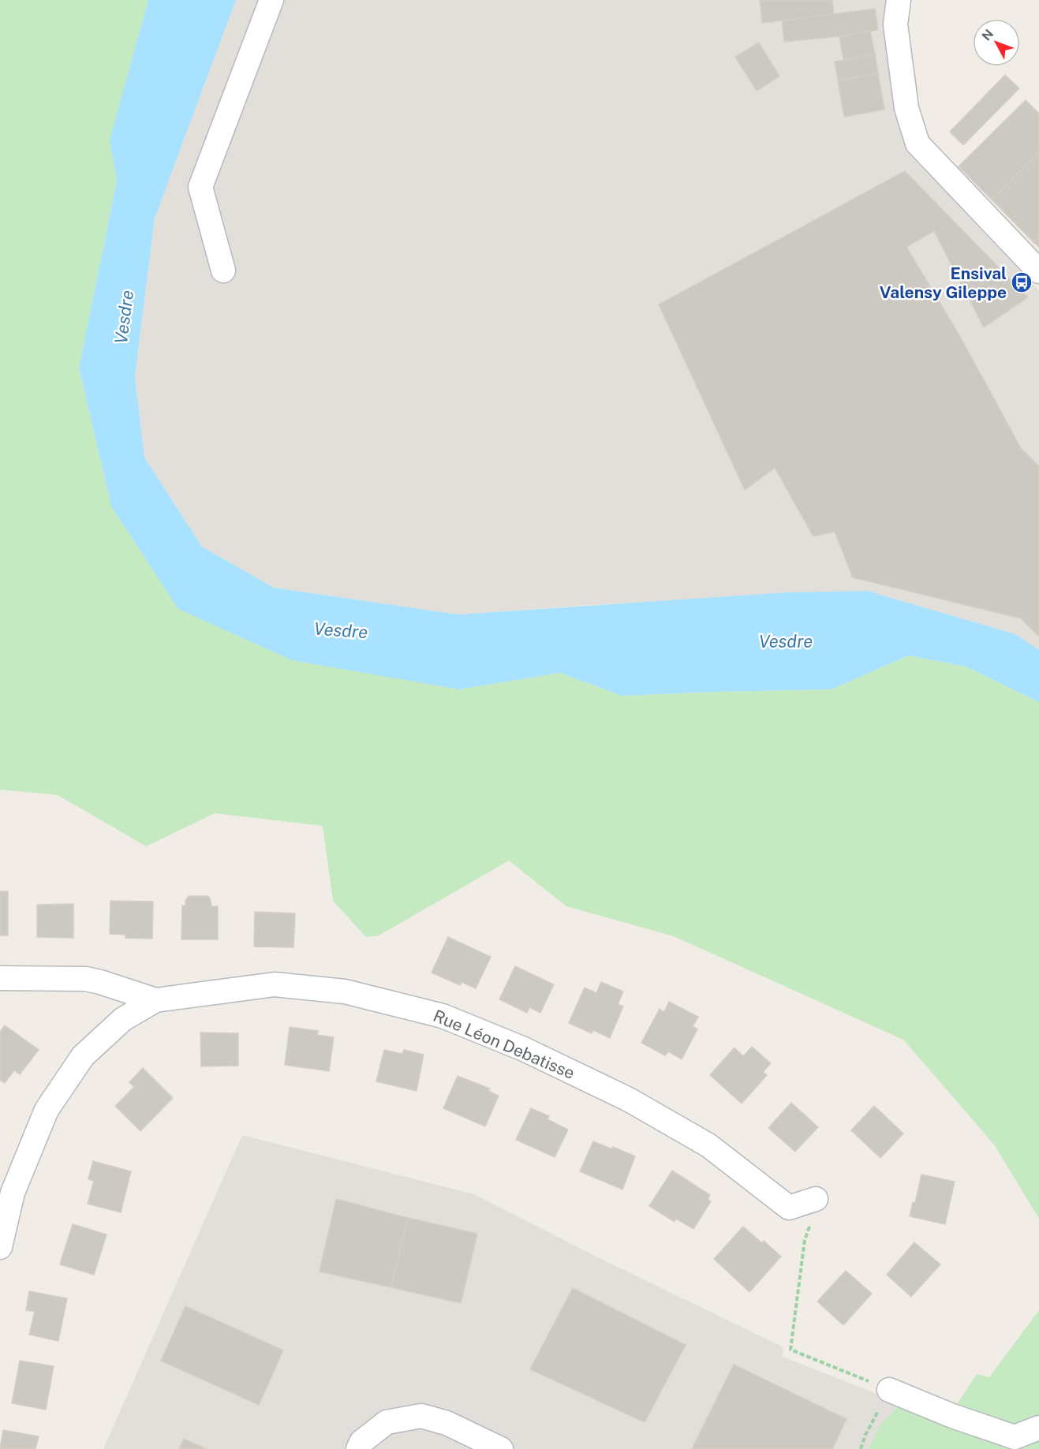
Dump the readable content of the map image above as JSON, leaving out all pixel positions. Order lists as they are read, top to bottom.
{
  "streets": {
    "street": ["Rue Léon Debatisse"]
  },
  "water": ["Vesdre"],
  "places": {
    "bus stop": ["Ensival Valensy Gileppe"]
  },
  "north": "top left"
}
